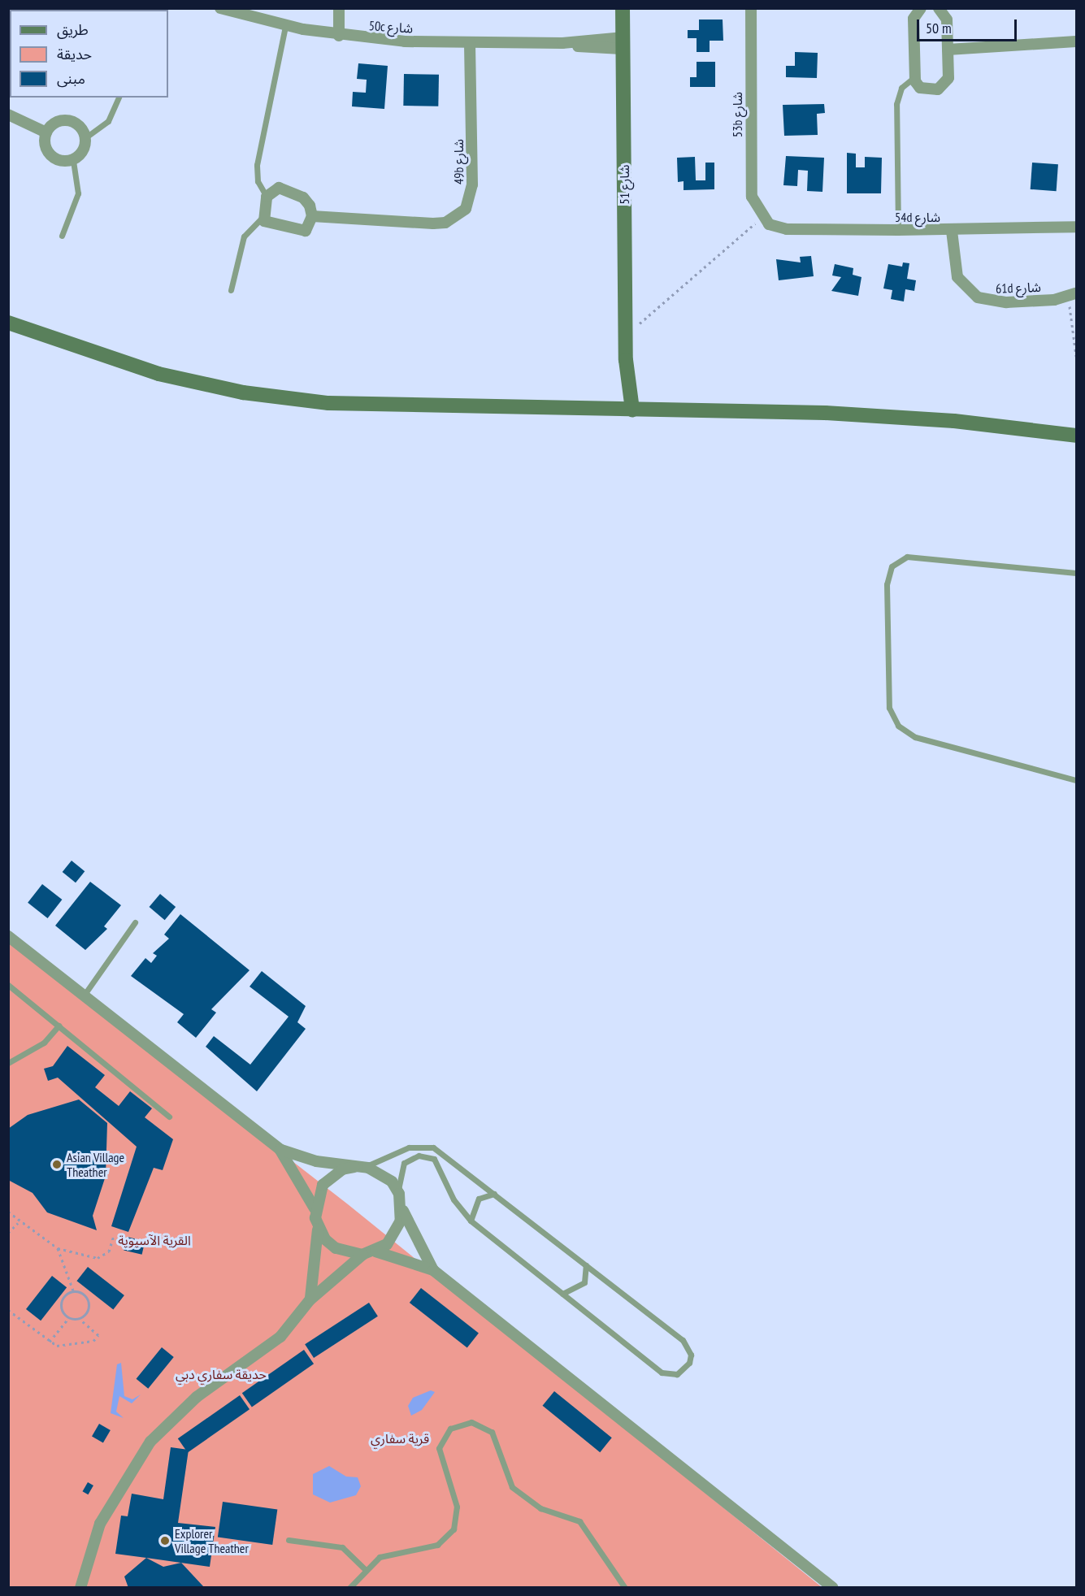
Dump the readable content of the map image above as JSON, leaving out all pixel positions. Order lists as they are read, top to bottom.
{
  "streets": {
    "street": [
      "50c شارع",
      "53b شارع",
      "49b شارع",
      "شارع 51",
      "54d شارع",
      "61d شارع"
    ]
  },
  "crossings": [
    ["50c شارع", "49b شارع"],
    ["50c شارع", "شارع 51"],
    ["53b شارع", "54d شارع"],
    ["54d شارع", "61d شارع"]
  ],
  "parks": ["القرية الآسيوية", "حديقة سفاري دبي", "قرية سفاري"],
  "places": ["Asian Village Theather", "Explorer Village Theather"],
  "legend": ["طريق", "حديقة", "مبنى"],
  "scale_bar": "50 m"
}
